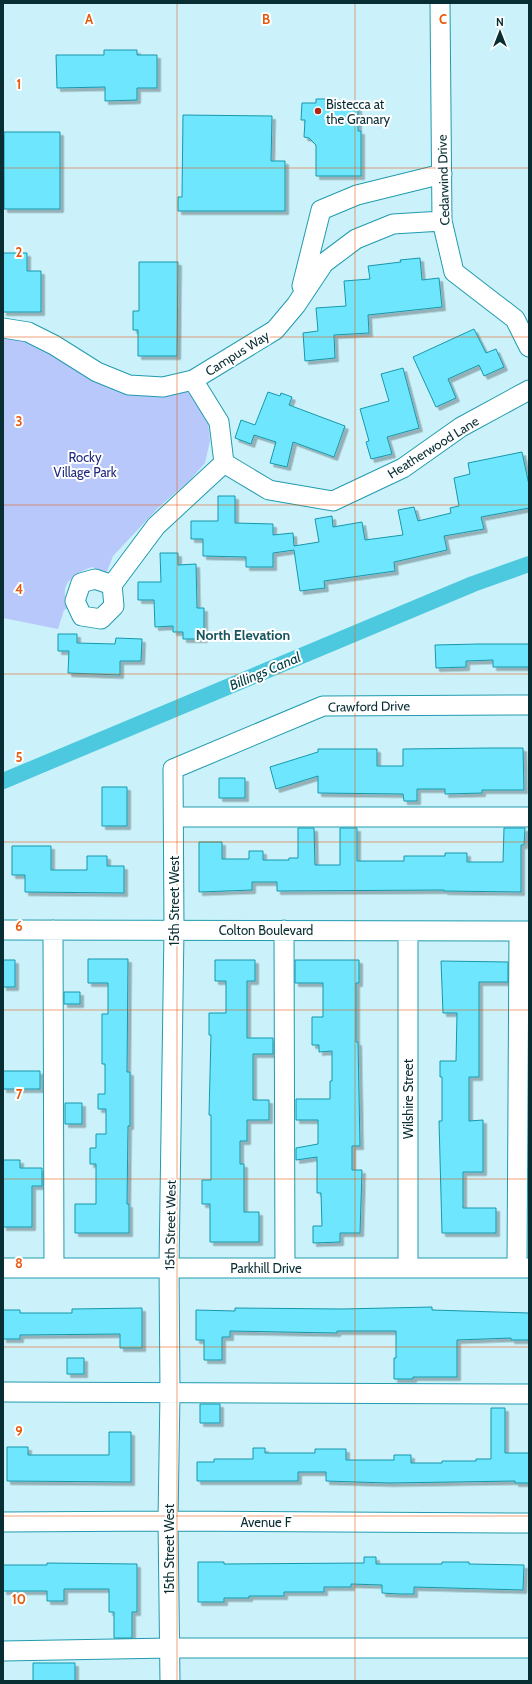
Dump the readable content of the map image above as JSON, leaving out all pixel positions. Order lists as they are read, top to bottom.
{
  "streets": {
    "street": [
      "Cedarwind Drive",
      "Campus Way",
      "Heatherwood Lane",
      "Crawford Drive",
      "15th Street West",
      "Colton Boulevard",
      "Wilshire Street",
      "Parkhill Drive",
      "Avenue F"
    ]
  },
  "crossings": [
    ["Cedarwind Drive", "Campus Way"],
    ["Crawford Drive", "15th Street West"],
    ["15th Street West", "Colton Boulevard"],
    ["15th Street West", "Parkhill Drive"],
    ["15th Street West", "Avenue F"],
    ["Colton Boulevard", "Wilshire Street"],
    ["Wilshire Street", "Parkhill Drive"]
  ],
  "districts": ["North Elevation"],
  "water": ["Billings Canal"],
  "parks": ["Rocky Village Park"],
  "places": ["Bistecca at the Granary"],
  "north": "top",
  "grid": {
    "columns": ["A", "B", "C"],
    "rows": [
      "1",
      "2",
      "3",
      "4",
      "5",
      "6",
      "7",
      "8",
      "9",
      "10"
    ]
  }
}
